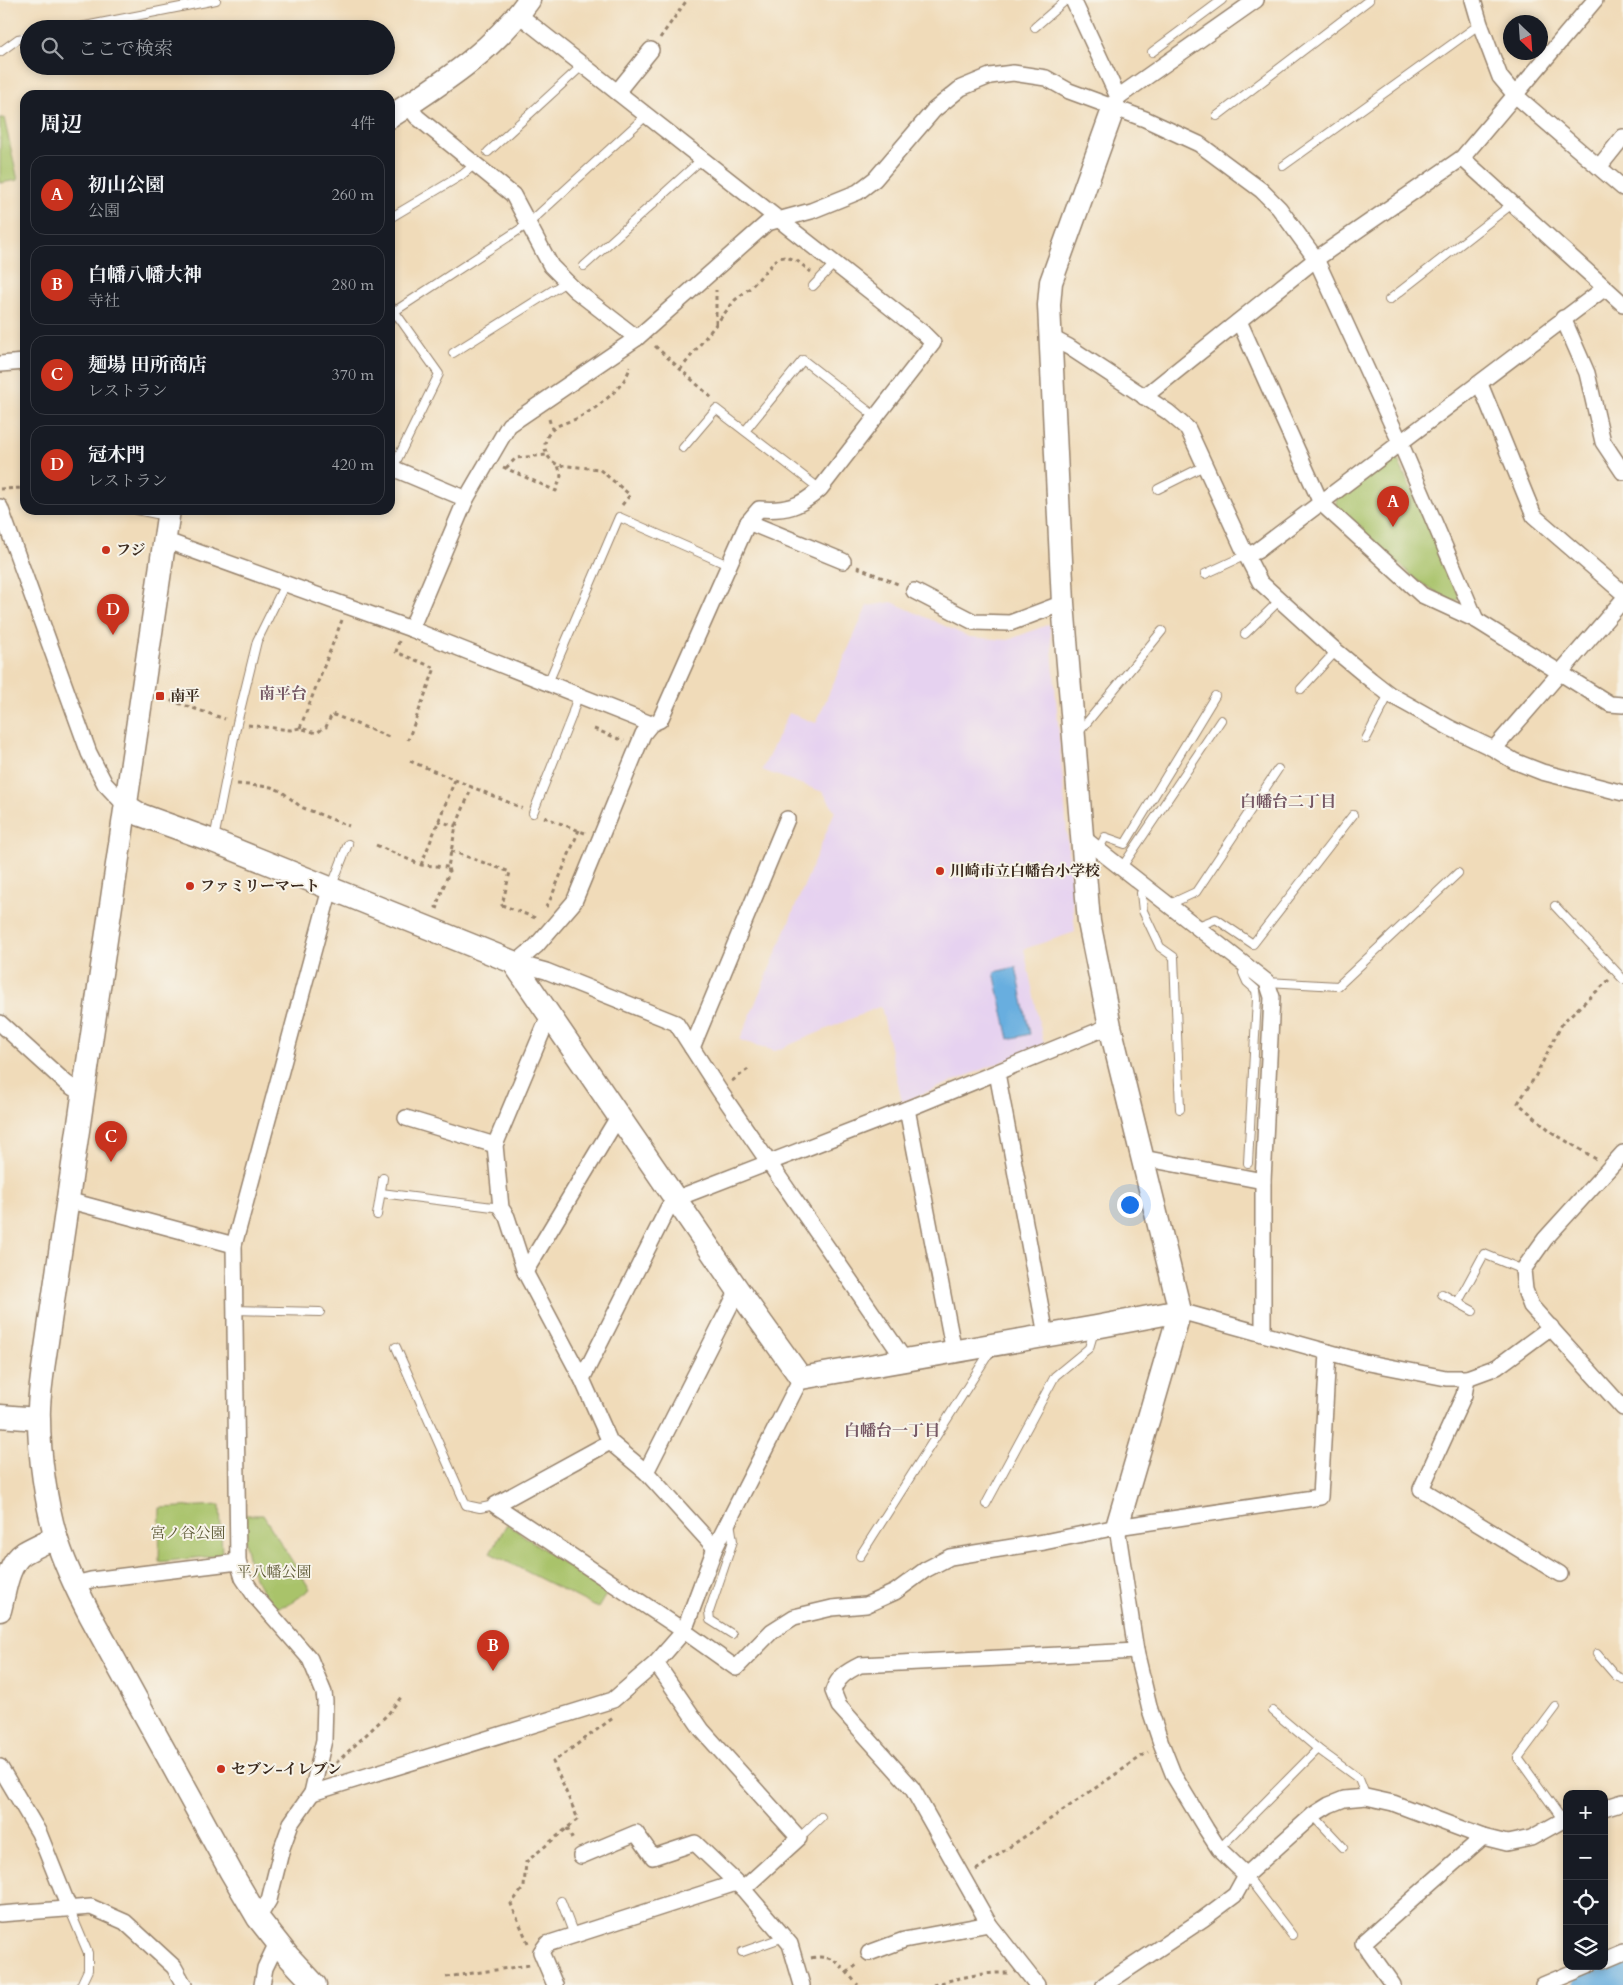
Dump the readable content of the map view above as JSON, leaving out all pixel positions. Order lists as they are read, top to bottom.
{
  "districts": ["南平台", "白幡台二丁目", "白幡台一丁目"],
  "parks": ["宮ノ谷公園", "平八幡公園"],
  "places": {
    "other": [
      "フジ",
      "川崎市立白幡台小学校",
      "ファミリーマート",
      "セブン-イレブン"
    ],
    "transit": ["南平"]
  },
  "north": "bottom right",
  "page": {
    "search": "ここで検索",
    "heading": ["周辺", "4件"],
    "list": [
      {
        "mark": "A",
        "name": "初山公園",
        "note": "公園",
        "value": "260 m"
      },
      {
        "mark": "B",
        "name": "白幡八幡大神",
        "note": "寺社",
        "value": "280 m"
      },
      {
        "mark": "C",
        "name": "麺場 田所商店",
        "note": "レストラン",
        "value": "370 m"
      },
      {
        "mark": "D",
        "name": "冠木門",
        "note": "レストラン",
        "value": "420 m"
      }
    ],
    "pins": [
      "A",
      "D",
      "C",
      "B"
    ],
    "map_buttons": ["+", "−"]
  }
}
